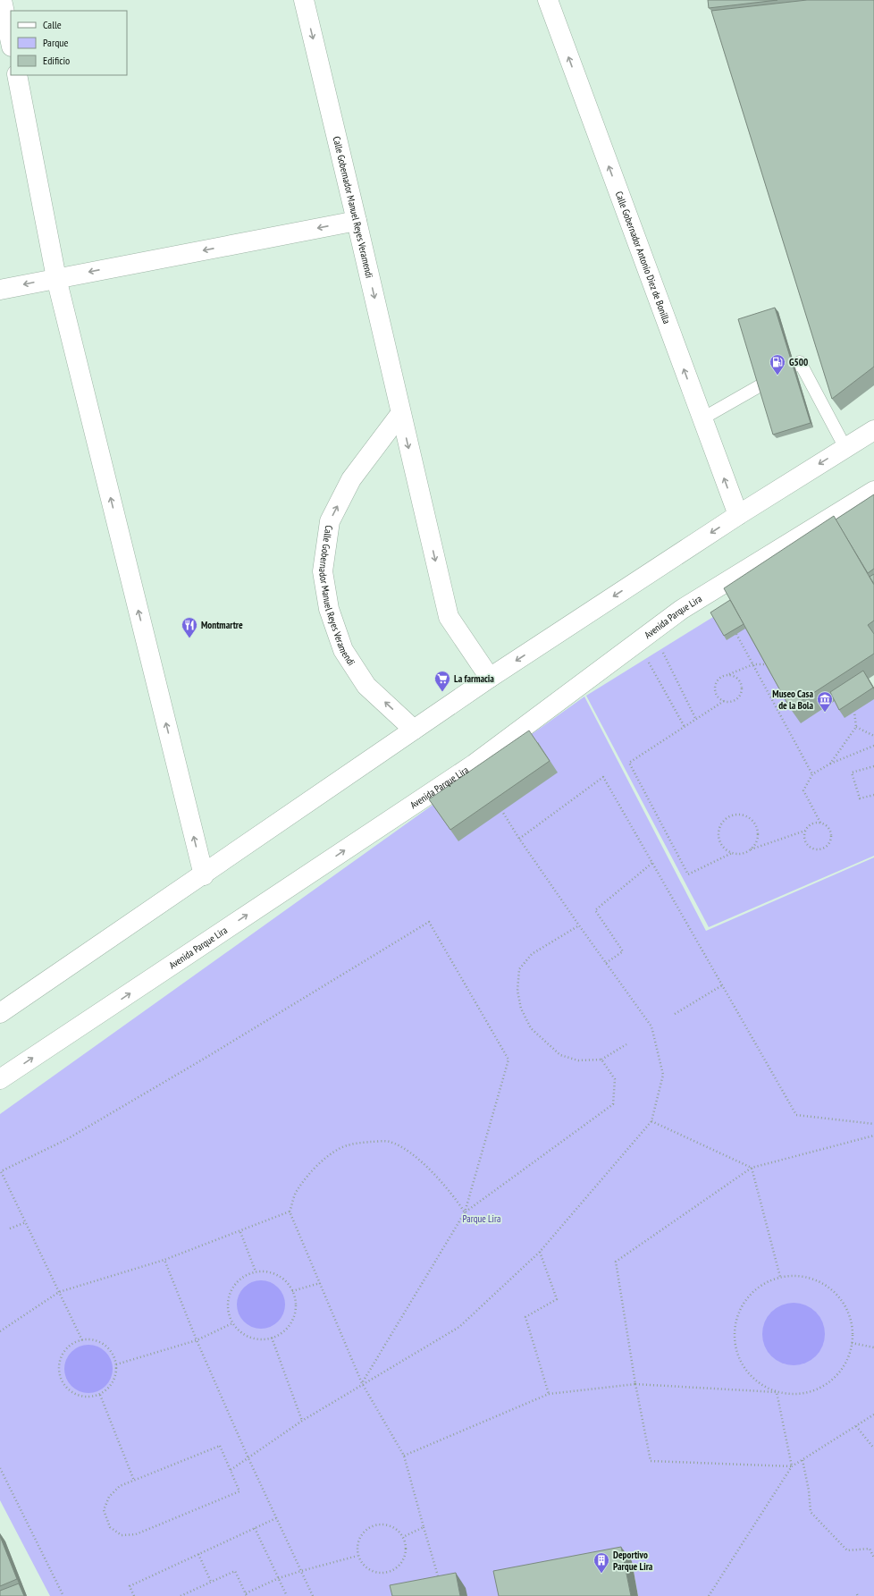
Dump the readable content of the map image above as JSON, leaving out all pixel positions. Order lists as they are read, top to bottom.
{
  "streets": {
    "street": ["Calle Gobernador Manuel Reyes Veramendi", "Calle Gobernador Antonio Diez de Bonilla", "Avenida Parque Lira"]
  },
  "one_way": ["Calle Gobernador Antonio Diez de Bonilla"],
  "parks": ["Parque Lira"],
  "places": {
    "fuel station": ["G500"],
    "restaurant": ["Montmartre"],
    "supermarket": ["La farmacia"],
    "museum": ["Museo Casa de la Bola"],
    "building": ["Deportivo Parque Lira"]
  },
  "legend": ["Calle", "Parque", "Edificio"]
}
